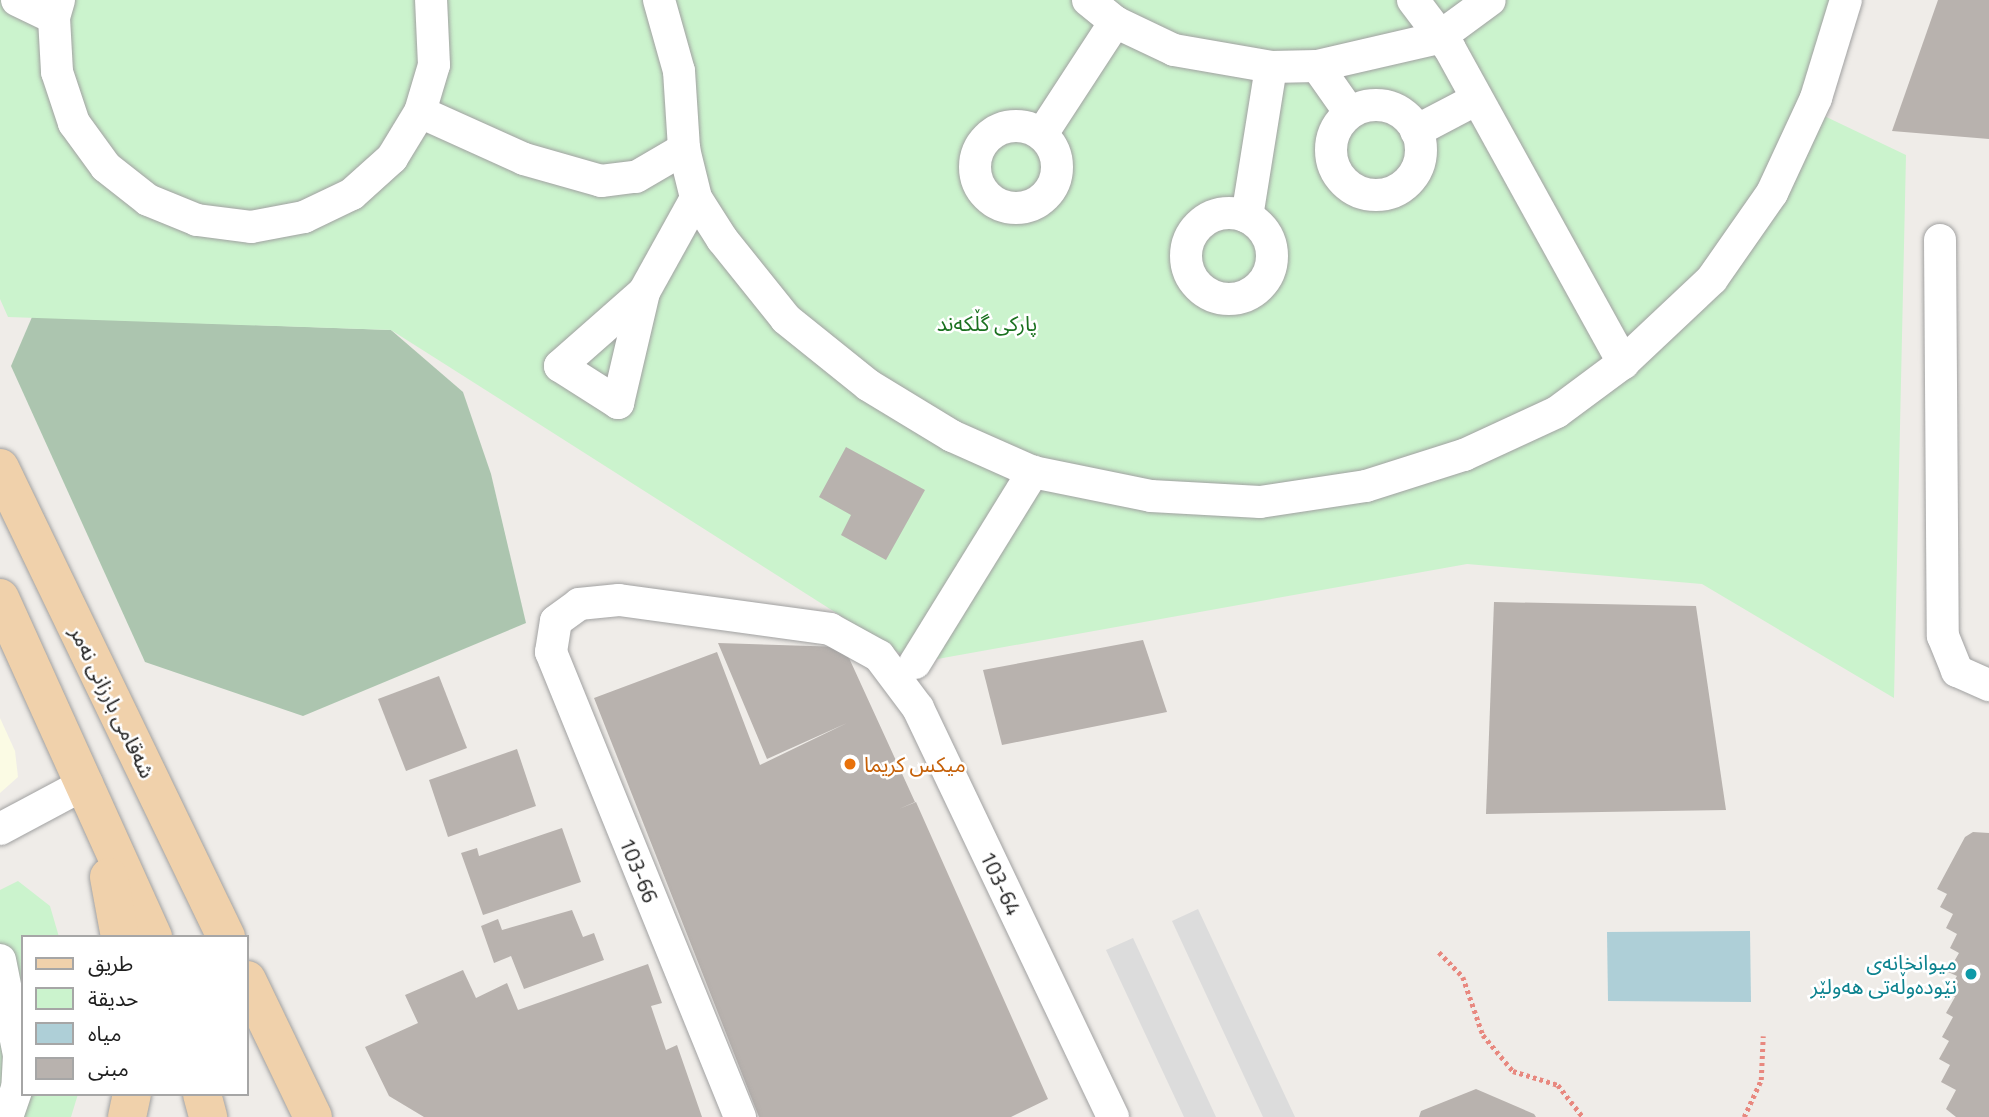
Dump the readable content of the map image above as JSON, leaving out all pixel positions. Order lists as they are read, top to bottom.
{
  "streets": {
    "main road": ["شەقامی بارزانی نەمر"],
    "street": ["103-66", "103-64"]
  },
  "crossings": [
    ["103-66", "103-64"]
  ],
  "parks": ["پارکی گڵکەند"],
  "places": ["ميكس كريما", "میوانخانەی نێودەوڵەتی هەولێر"],
  "legend": [
    "طريق",
    "حديقة",
    "مياه",
    "مبنى"
  ]
}
